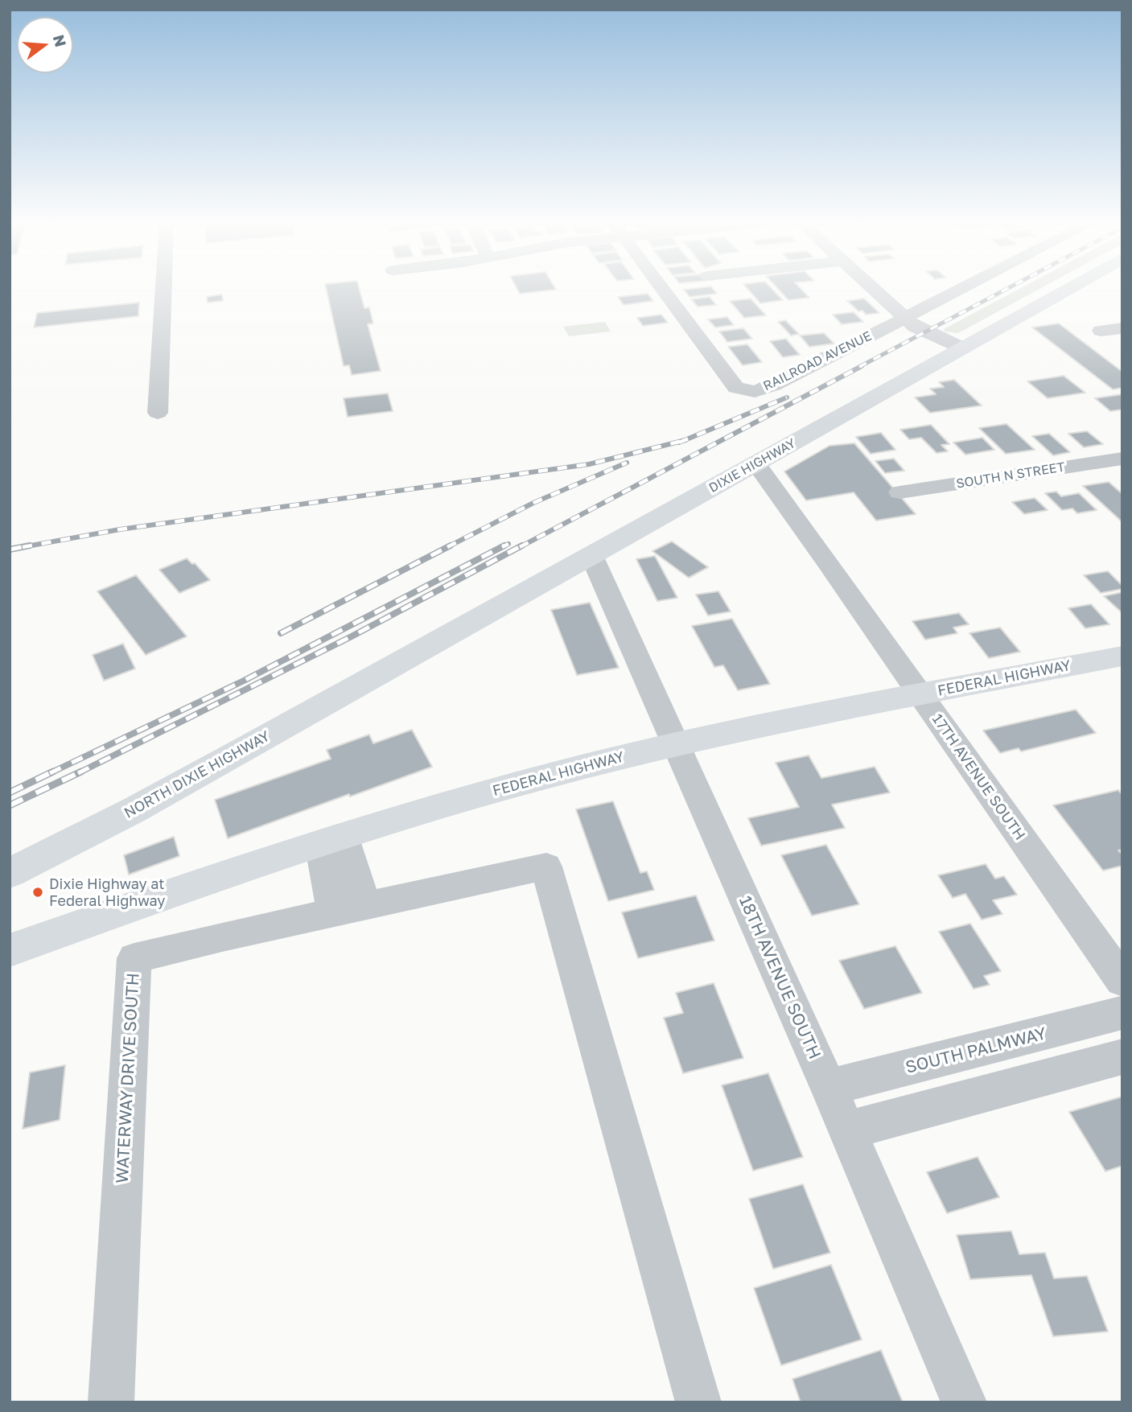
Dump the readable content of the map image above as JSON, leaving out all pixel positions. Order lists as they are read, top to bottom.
{
  "streets": {
    "main road": ["DIXIE HIGHWAY", "FEDERAL HIGHWAY", "NORTH DIXIE HIGHWAY"],
    "street": [
      "RAILROAD AVENUE",
      "SOUTH N STREET",
      "17TH AVENUE SOUTH",
      "18TH AVENUE SOUTH",
      "SOUTH PALMWAY",
      "WATERWAY DRIVE SOUTH"
    ]
  },
  "crossings": [
    ["DIXIE HIGHWAY", "NORTH DIXIE HIGHWAY"],
    ["DIXIE HIGHWAY", "17TH AVENUE SOUTH"],
    ["DIXIE HIGHWAY", "18TH AVENUE SOUTH"],
    ["FEDERAL HIGHWAY", "17TH AVENUE SOUTH"],
    ["FEDERAL HIGHWAY", "18TH AVENUE SOUTH"],
    ["18TH AVENUE SOUTH", "SOUTH PALMWAY"]
  ],
  "places": ["Dixie Highway at Federal Highway"],
  "north": "right"
}
